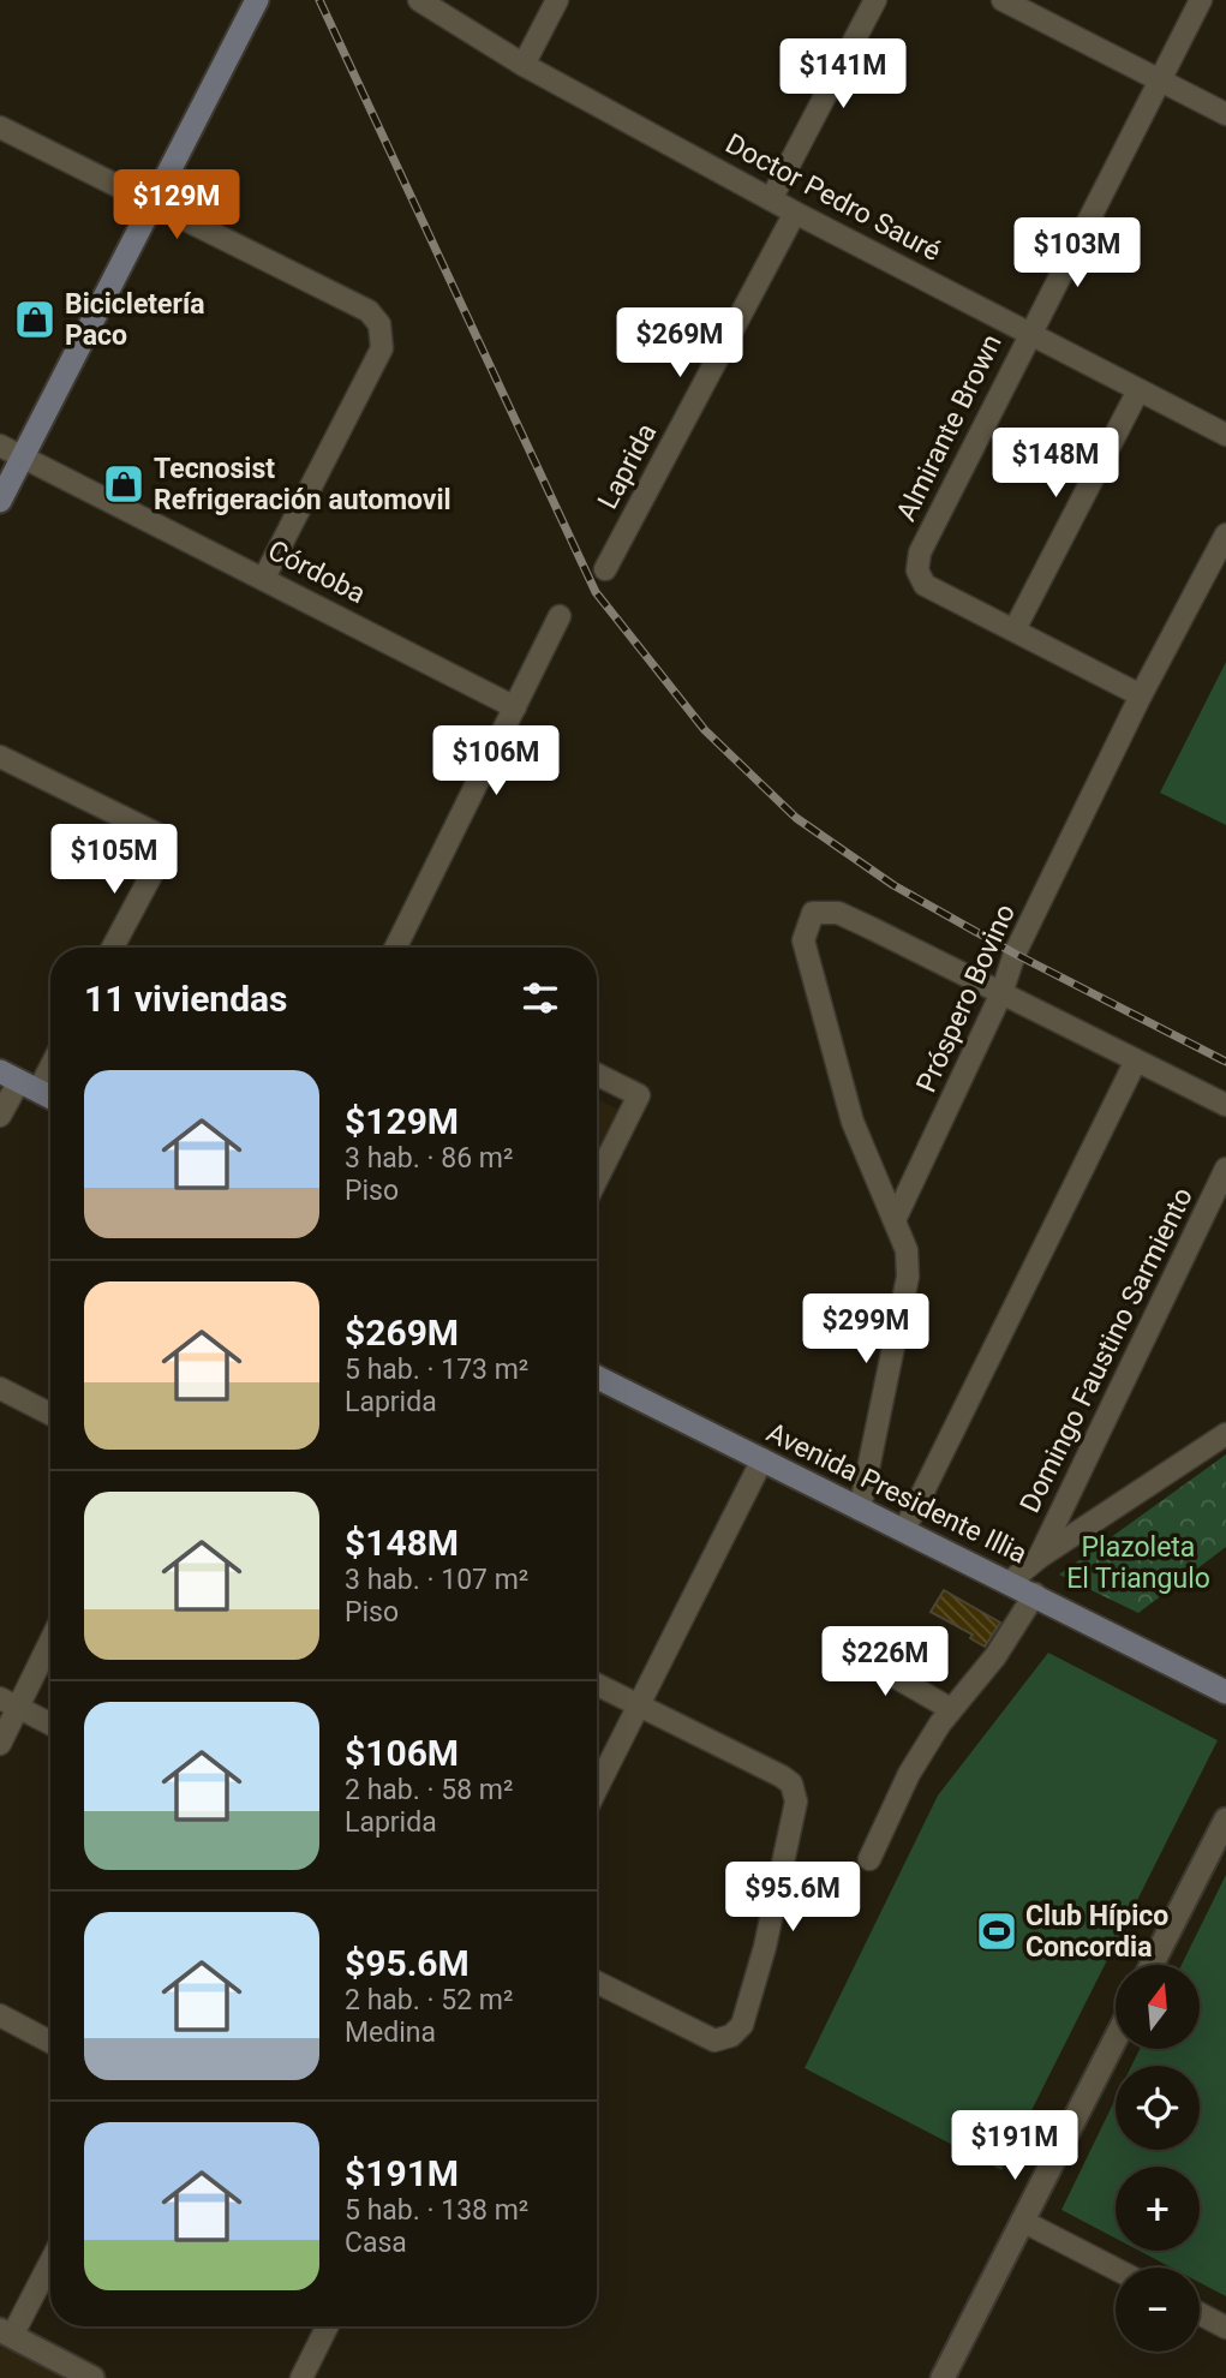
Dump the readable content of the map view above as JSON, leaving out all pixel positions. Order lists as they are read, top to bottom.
{
  "streets": {
    "main road": ["Avenida Presidente Illia"],
    "street": [
      "Doctor Pedro Sauré",
      "Almirante Brown",
      "Laprida",
      "Córdoba",
      "Próspero Bovino",
      "Domingo Faustino Sarmiento"
    ]
  },
  "crossings": [
    ["Doctor Pedro Sauré", "Almirante Brown"],
    ["Doctor Pedro Sauré", "Laprida"]
  ],
  "parks": ["Plazoleta El Triangulo"],
  "places": {
    "shop": ["Bicicletería Paco", "Tecnosist Refrigeración automovil"],
    "sports": ["Club Hípico Concordia"]
  },
  "north": "top",
  "page": {
    "price": [
      "$141M",
      "$129M",
      "$103M",
      "$269M",
      "$148M",
      "$106M",
      "$105M",
      "$299M",
      "$226M",
      "$95.6M",
      "$191M"
    ],
    "heading": "11 viviendas",
    "list": [
      {
        "name": "$129M",
        "note": "3 hab. · 86 m² · Piso"
      },
      {
        "name": "$269M",
        "note": "5 hab. · 173 m² · Laprida"
      },
      {
        "name": "$148M",
        "note": "3 hab. · 107 m² · Piso"
      },
      {
        "name": "$106M",
        "note": "2 hab. · 58 m² · Laprida"
      },
      {
        "name": "$95.6M",
        "note": "2 hab. · 52 m² · Medina"
      },
      {
        "name": "$191M",
        "note": "5 hab. · 138 m² · Casa"
      }
    ],
    "map_buttons": ["+", "−"]
  }
}
